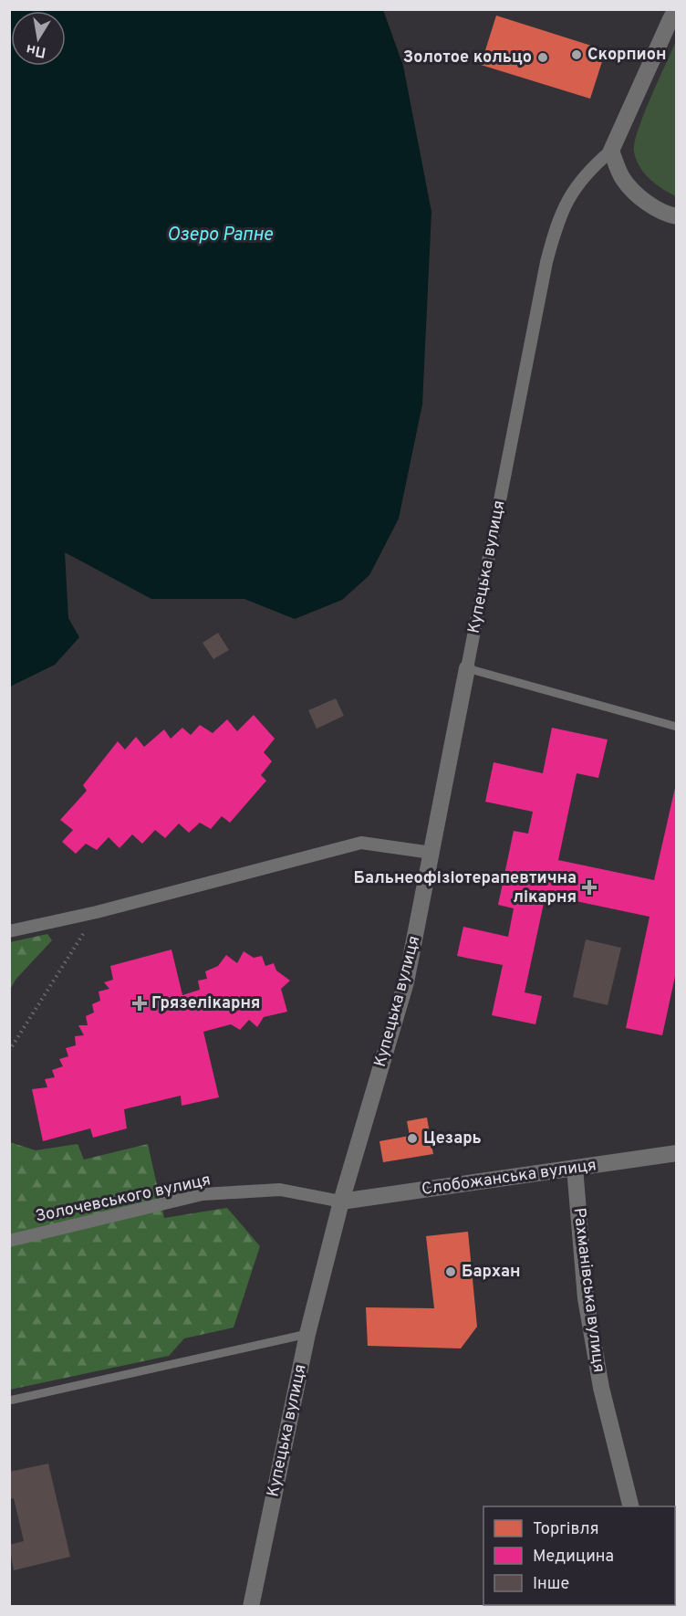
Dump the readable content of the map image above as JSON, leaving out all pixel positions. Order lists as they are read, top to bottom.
{
  "streets": {
    "street": [
      "Купецька вулиця",
      "Слобожанська вулиця",
      "Золочевського вулиця",
      "Рахманівська вулиця"
    ]
  },
  "crossings": [
    ["Купецька вулиця", "Слобожанська вулиця"],
    ["Купецька вулиця", "Золочевського вулиця"],
    ["Слобожанська вулиця", "Золочевського вулиця"],
    ["Слобожанська вулиця", "Рахманівська вулиця"]
  ],
  "water": ["Озеро Рапне"],
  "places": {
    "other": [
      "Скорпион",
      "Золотое кольцо",
      "Цезарь",
      "Бархан"
    ],
    "health": ["Бальнеофізіотерапевтична лікарня", "Грязелікарня"]
  },
  "legend": ["Торгівля", "Медицина", "Інше"],
  "north": "bottom"
}
